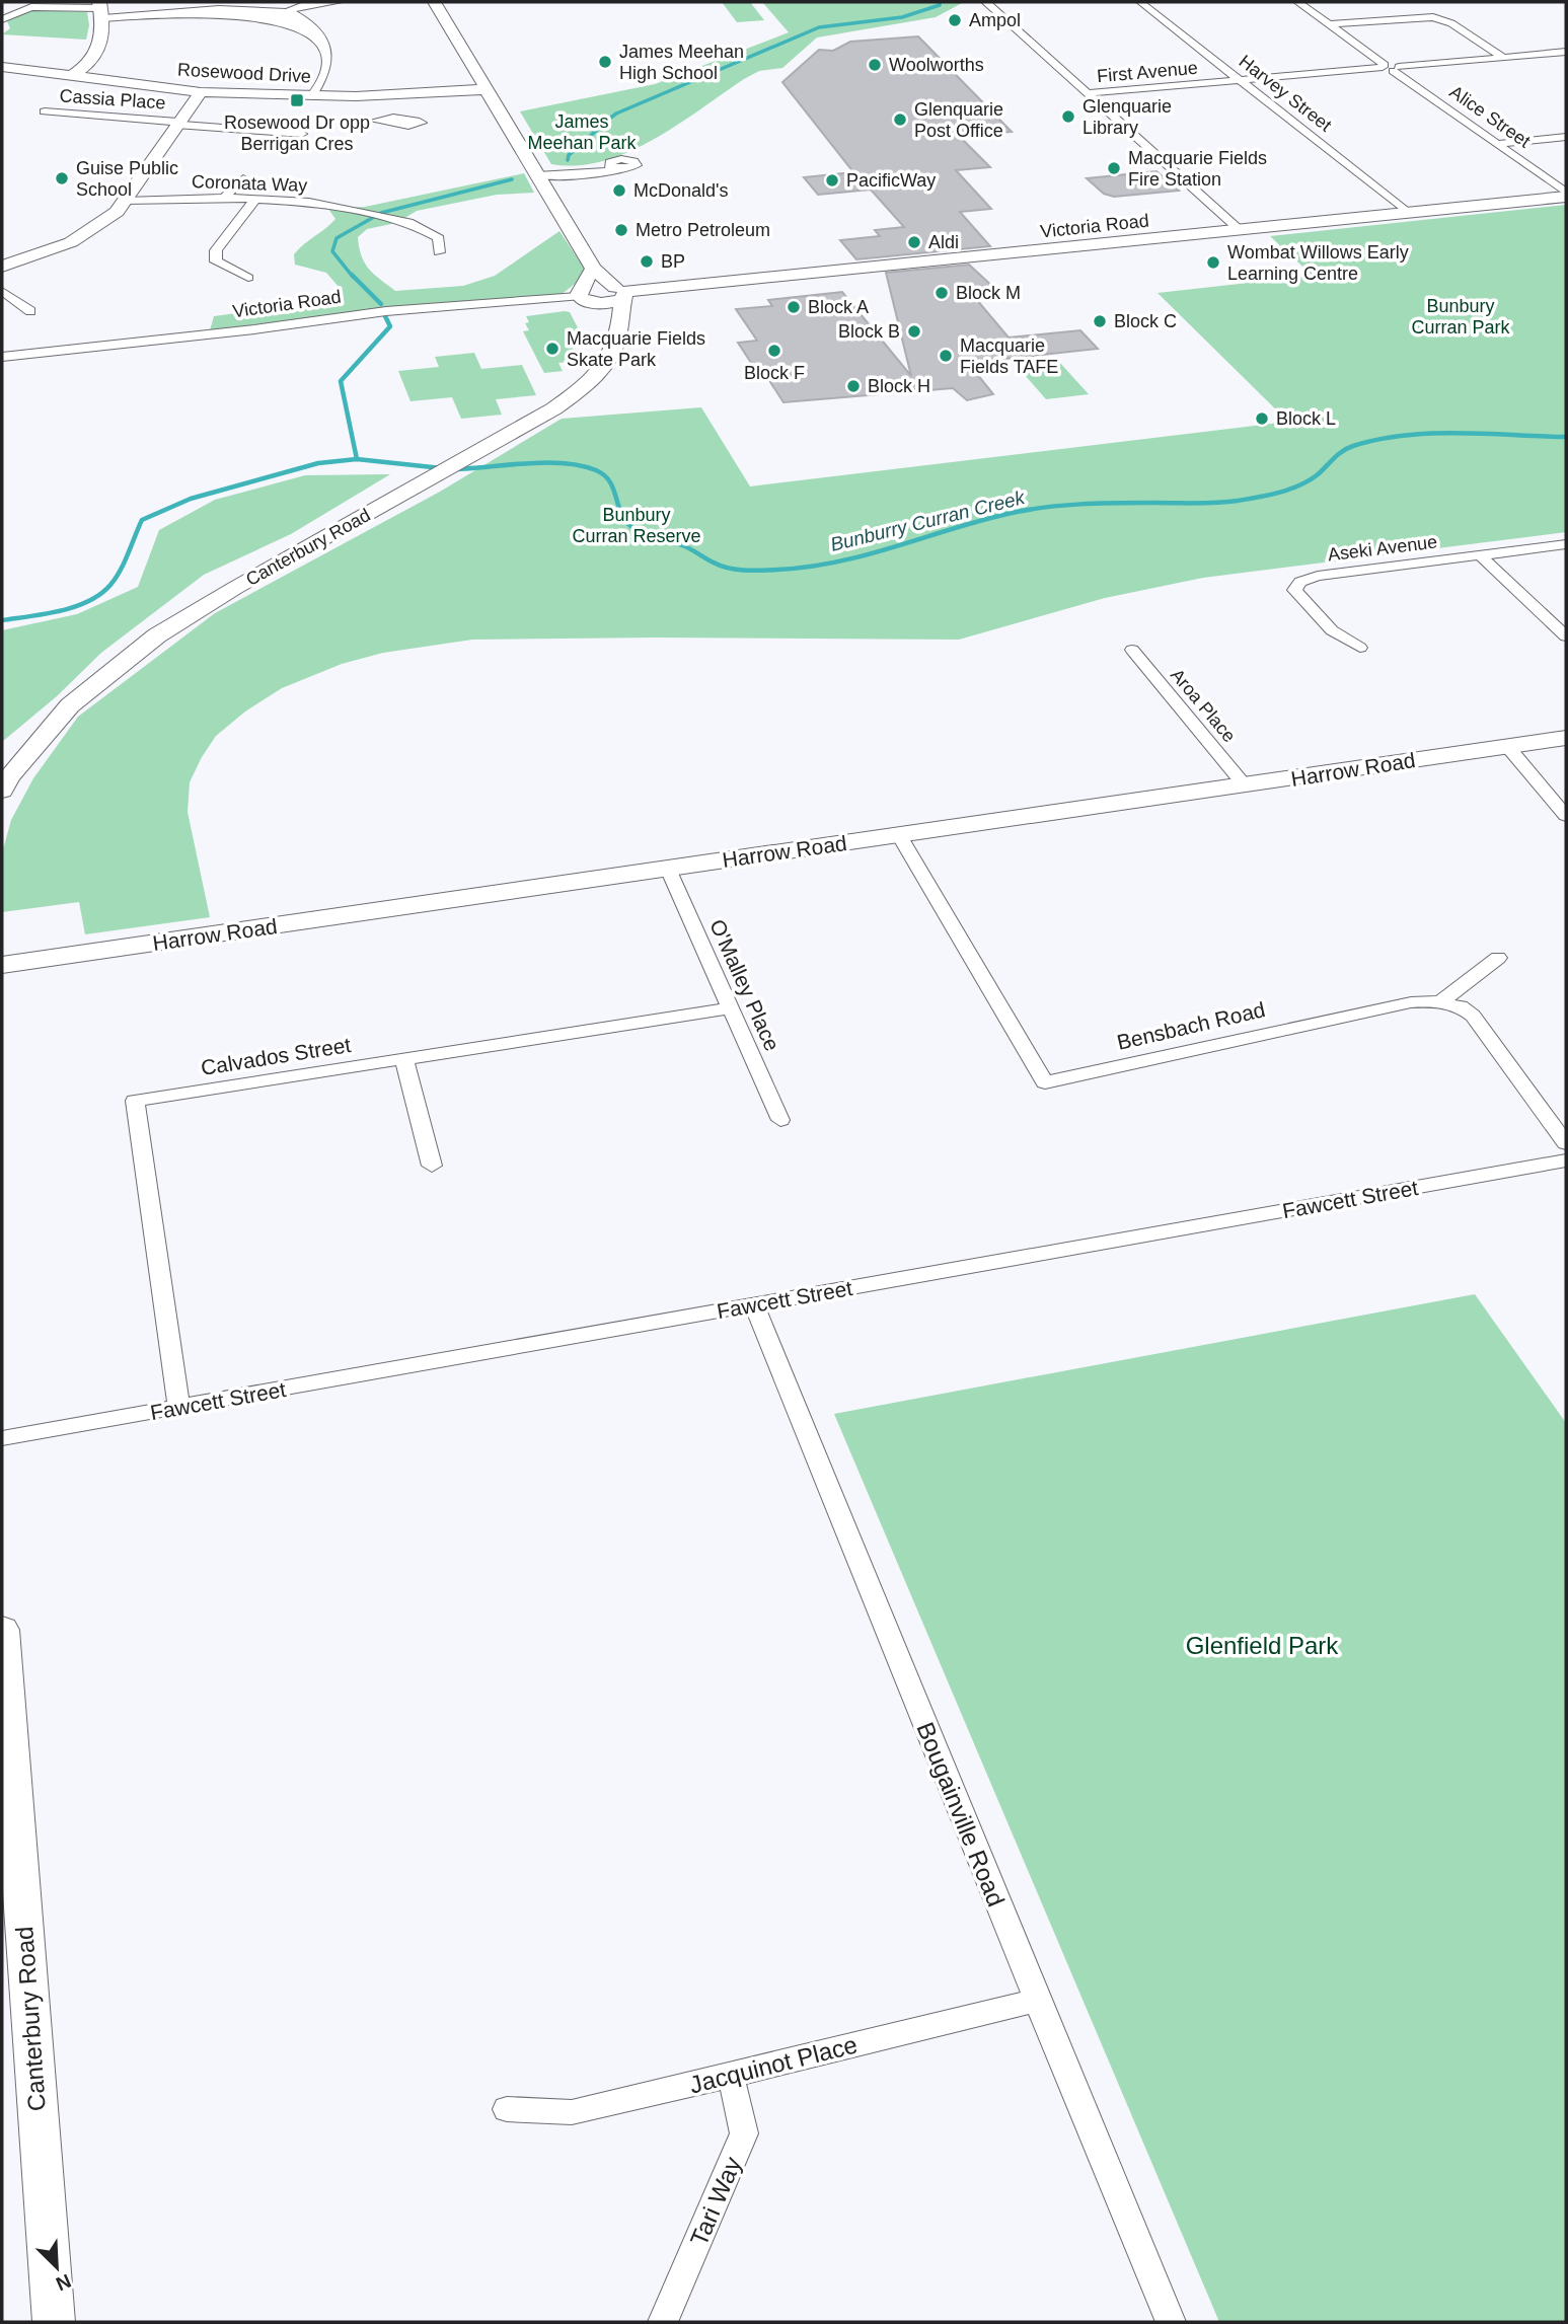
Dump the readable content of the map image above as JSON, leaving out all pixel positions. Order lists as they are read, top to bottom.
{
  "streets": {
    "street": [
      "First Avenue",
      "Rosewood Drive",
      "Harvey Street",
      "Cassia Place",
      "Alice Street",
      "Coronata Way",
      "Victoria Road",
      "Canterbury Road",
      "Aseki Avenue",
      "Aroa Place",
      "Harrow Road",
      "O'Malley Place",
      "Bensbach Road",
      "Calvados Street",
      "Fawcett Street",
      "Bougainville Road",
      "Jacquinot Place",
      "Tari Way"
    ]
  },
  "crossings": [
    ["First Avenue", "Harvey Street"],
    ["First Avenue", "Alice Street"],
    ["Harvey Street", "Victoria Road"],
    ["Alice Street", "Victoria Road"],
    ["Victoria Road", "Canterbury Road"],
    ["Aroa Place", "Harrow Road"],
    ["Harrow Road", "O'Malley Place"],
    ["Harrow Road", "Bensbach Road"],
    ["O'Malley Place", "Calvados Street"],
    ["Calvados Street", "Fawcett Street"],
    ["Fawcett Street", "Bougainville Road"],
    ["Bougainville Road", "Jacquinot Place"],
    ["Jacquinot Place", "Tari Way"]
  ],
  "water": ["Bunburry Curran Creek"],
  "parks": [
    "James Meehan Park",
    "Bunbury Curran Park",
    "Bunbury Curran Reserve",
    "Glenfield Park"
  ],
  "places": {
    "other": [
      "Ampol",
      "James Meehan High School",
      "Woolworths",
      "Glenquarie Library",
      "Glenquarie Post Office",
      "Macquarie Fields Fire Station",
      "Guise Public School",
      "PacificWay",
      "McDonald's",
      "Metro Petroleum",
      "Aldi",
      "BP",
      "Wombat Willows Early Learning Centre",
      "Block M",
      "Block A",
      "Block C",
      "Block B",
      "Macquarie Fields Skate Park",
      "Block F",
      "Macquarie Fields TAFE",
      "Block H",
      "Block L"
    ],
    "transit": ["Rosewood Dr opp Berrigan Cres"]
  },
  "north": "bottom right"
}
